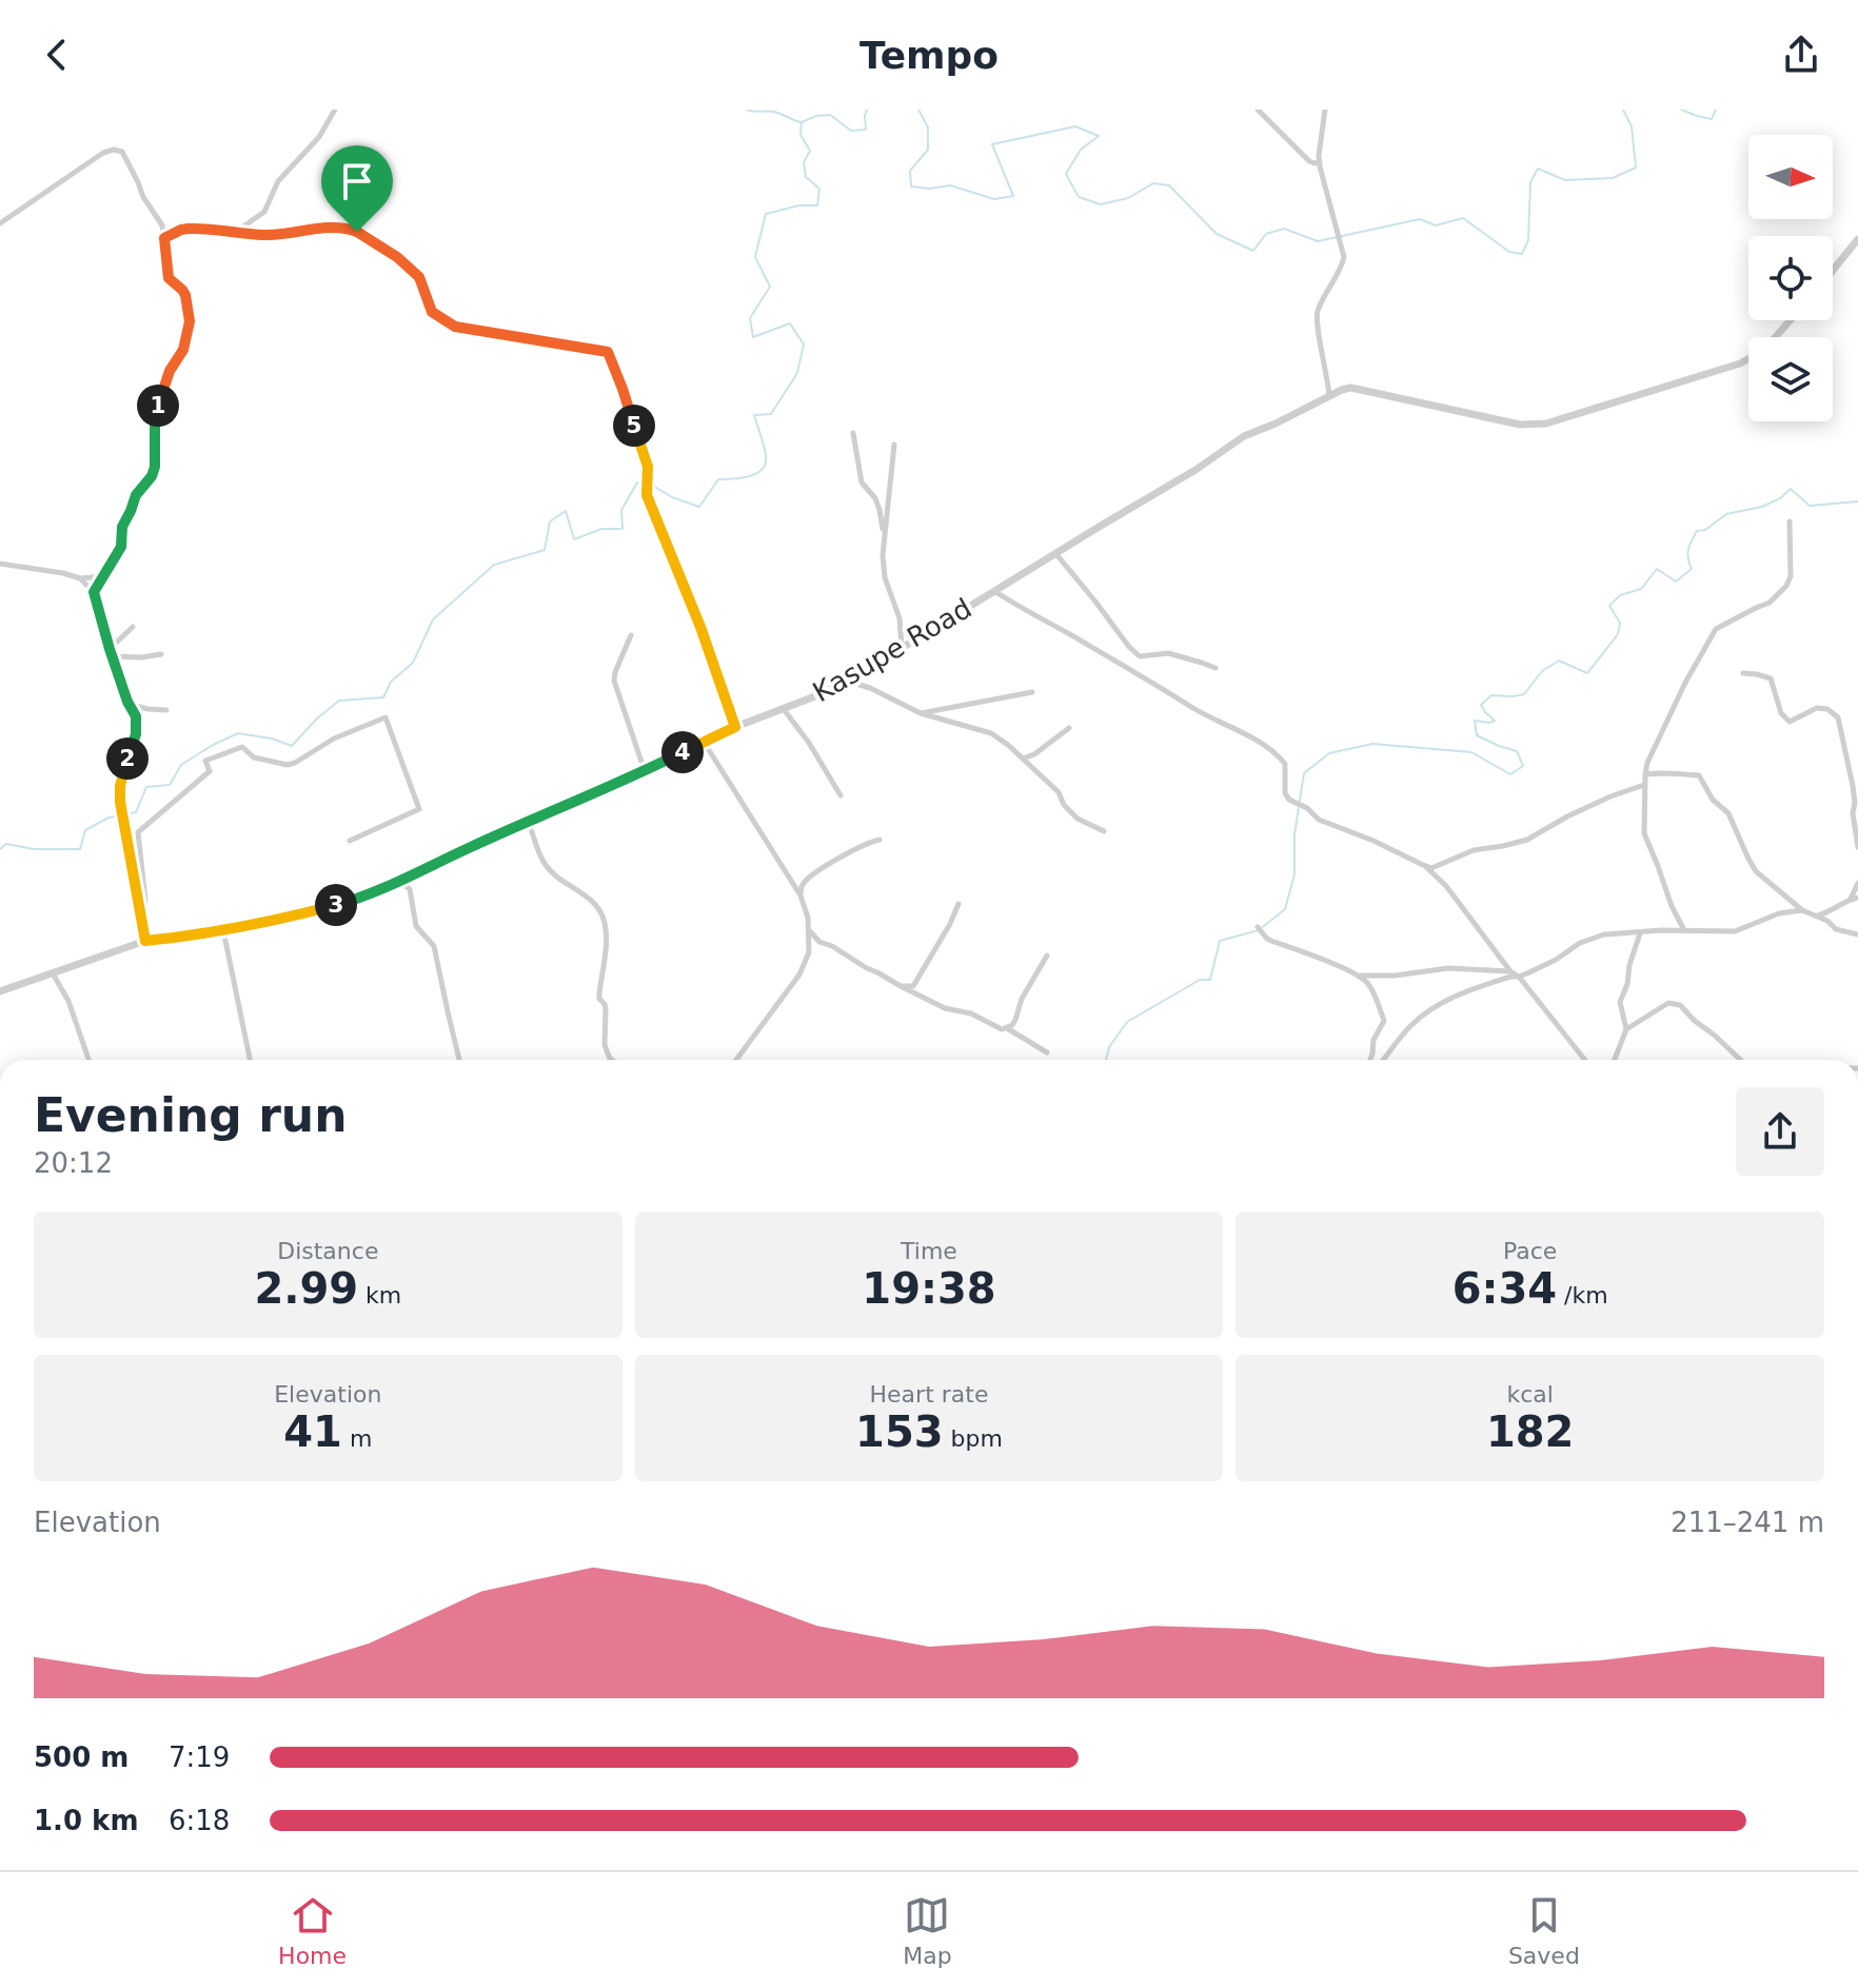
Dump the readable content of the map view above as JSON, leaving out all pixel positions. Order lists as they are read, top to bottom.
{
  "streets": {
    "street": ["Kasupe Road"]
  },
  "north": "right",
  "page": {
    "header": "Tempo",
    "pins": [
      "1",
      "5",
      "4",
      "2",
      "3"
    ],
    "heading": ["Evening run", "20:12"],
    "stats": [
      ["Distance", "2.99 km"],
      ["Time", "19:38"],
      ["Pace", "6:34 /km"],
      ["Elevation", "41 m"],
      ["Heart rate", "153 bpm"],
      ["kcal", "182"]
    ],
    "chart": ["Elevation", "211–241 m"],
    "list": [
      {
        "name": "500 m",
        "note": "7:19"
      },
      {
        "name": "1.0 km",
        "note": "6:18"
      }
    ],
    "tabs": ["Home", "Map", "Saved"]
  }
}
